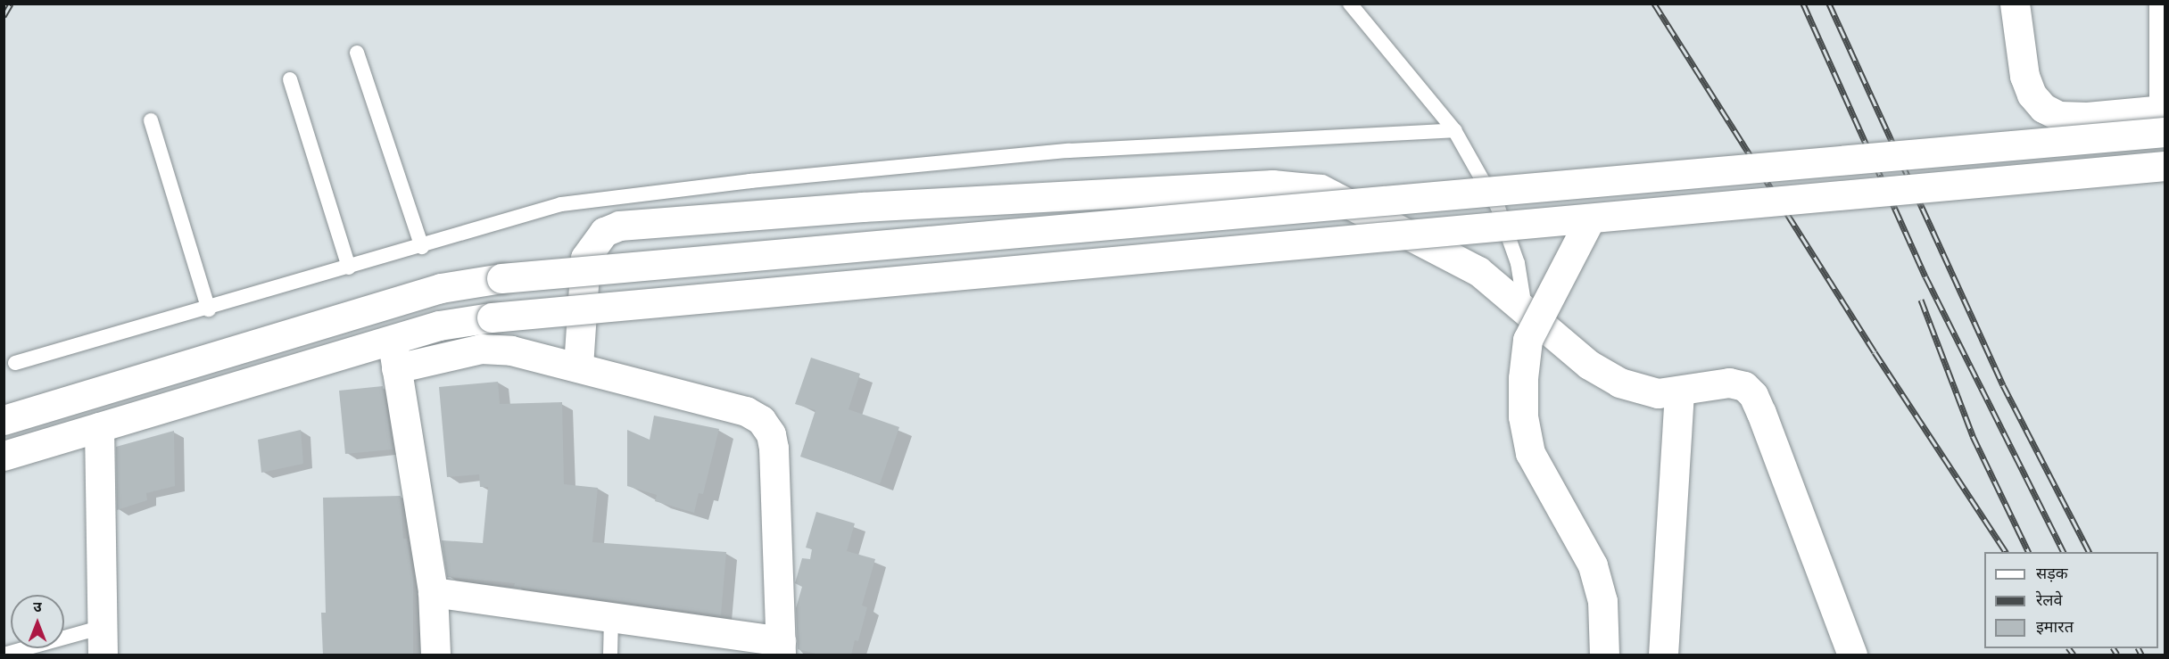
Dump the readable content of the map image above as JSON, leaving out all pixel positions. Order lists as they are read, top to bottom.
{
  "legend": ["सड़क", "रेलवे", "इमारत"],
  "north": "top"
}
